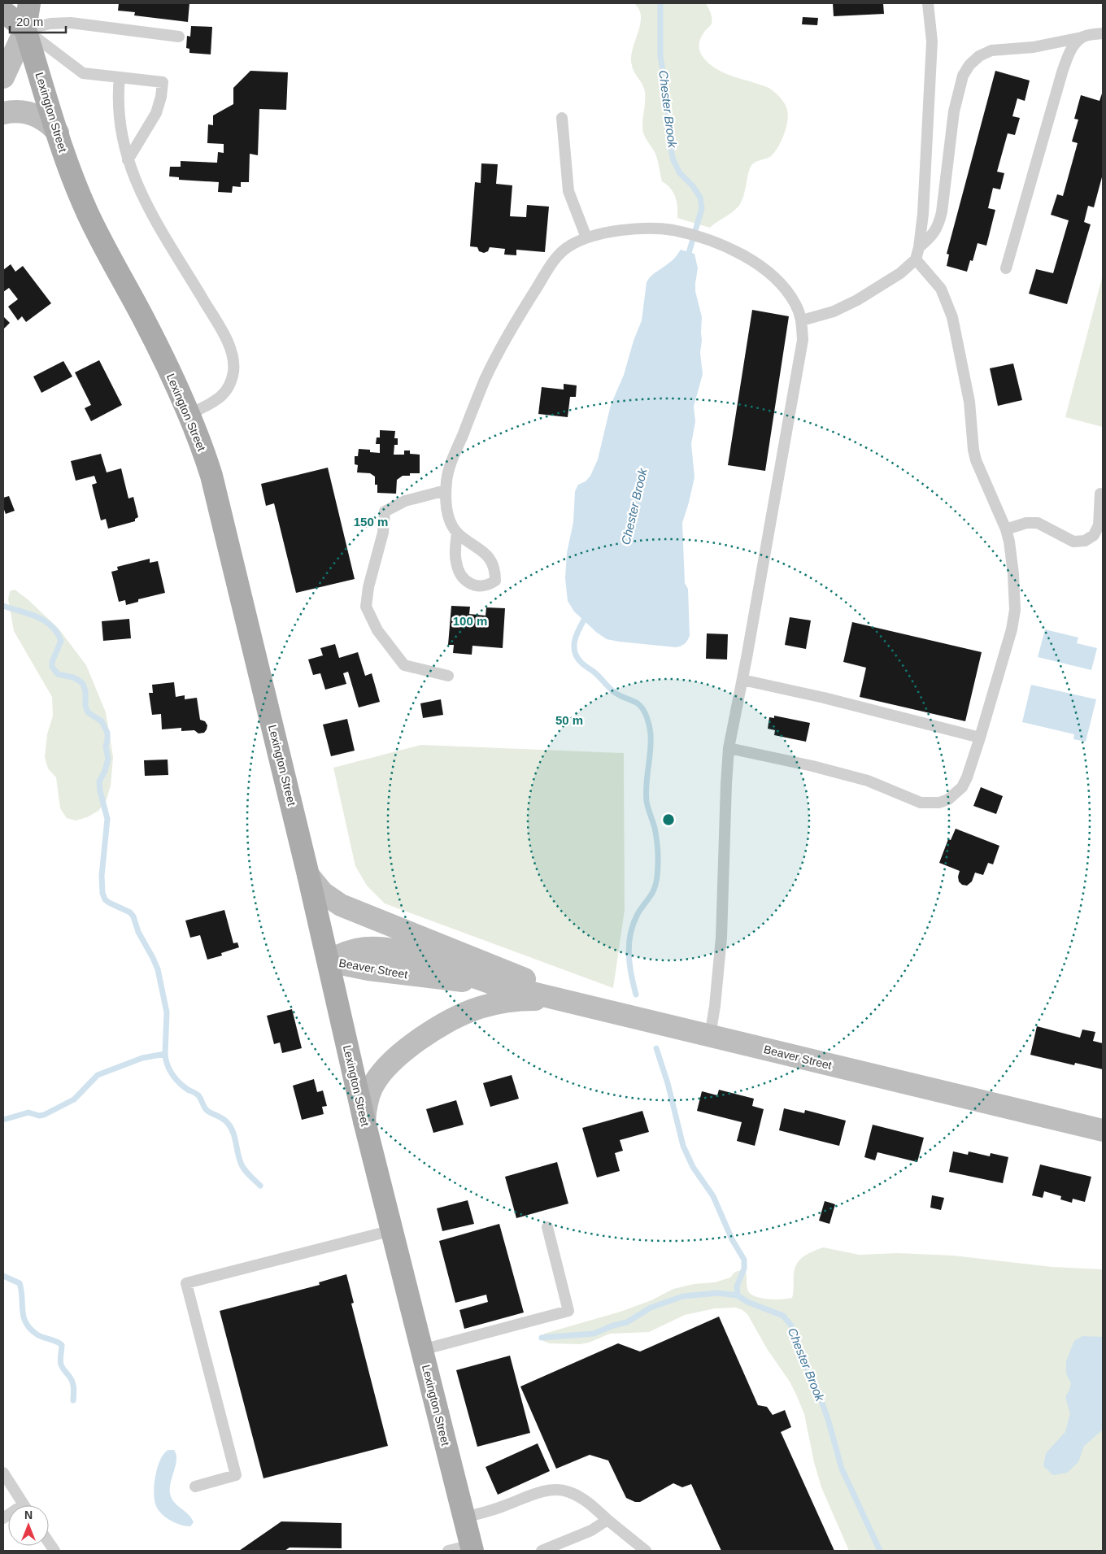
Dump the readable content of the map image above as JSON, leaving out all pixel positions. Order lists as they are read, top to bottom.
{
  "streets": {
    "main road": ["Lexington Street", "Beaver Street"]
  },
  "crossings": [
    ["Lexington Street", "Beaver Street"]
  ],
  "water": ["Chester Brook"],
  "scale_bar": "20 m",
  "north": "top",
  "rings": ["150 m", "100 m", "50 m"]
}
